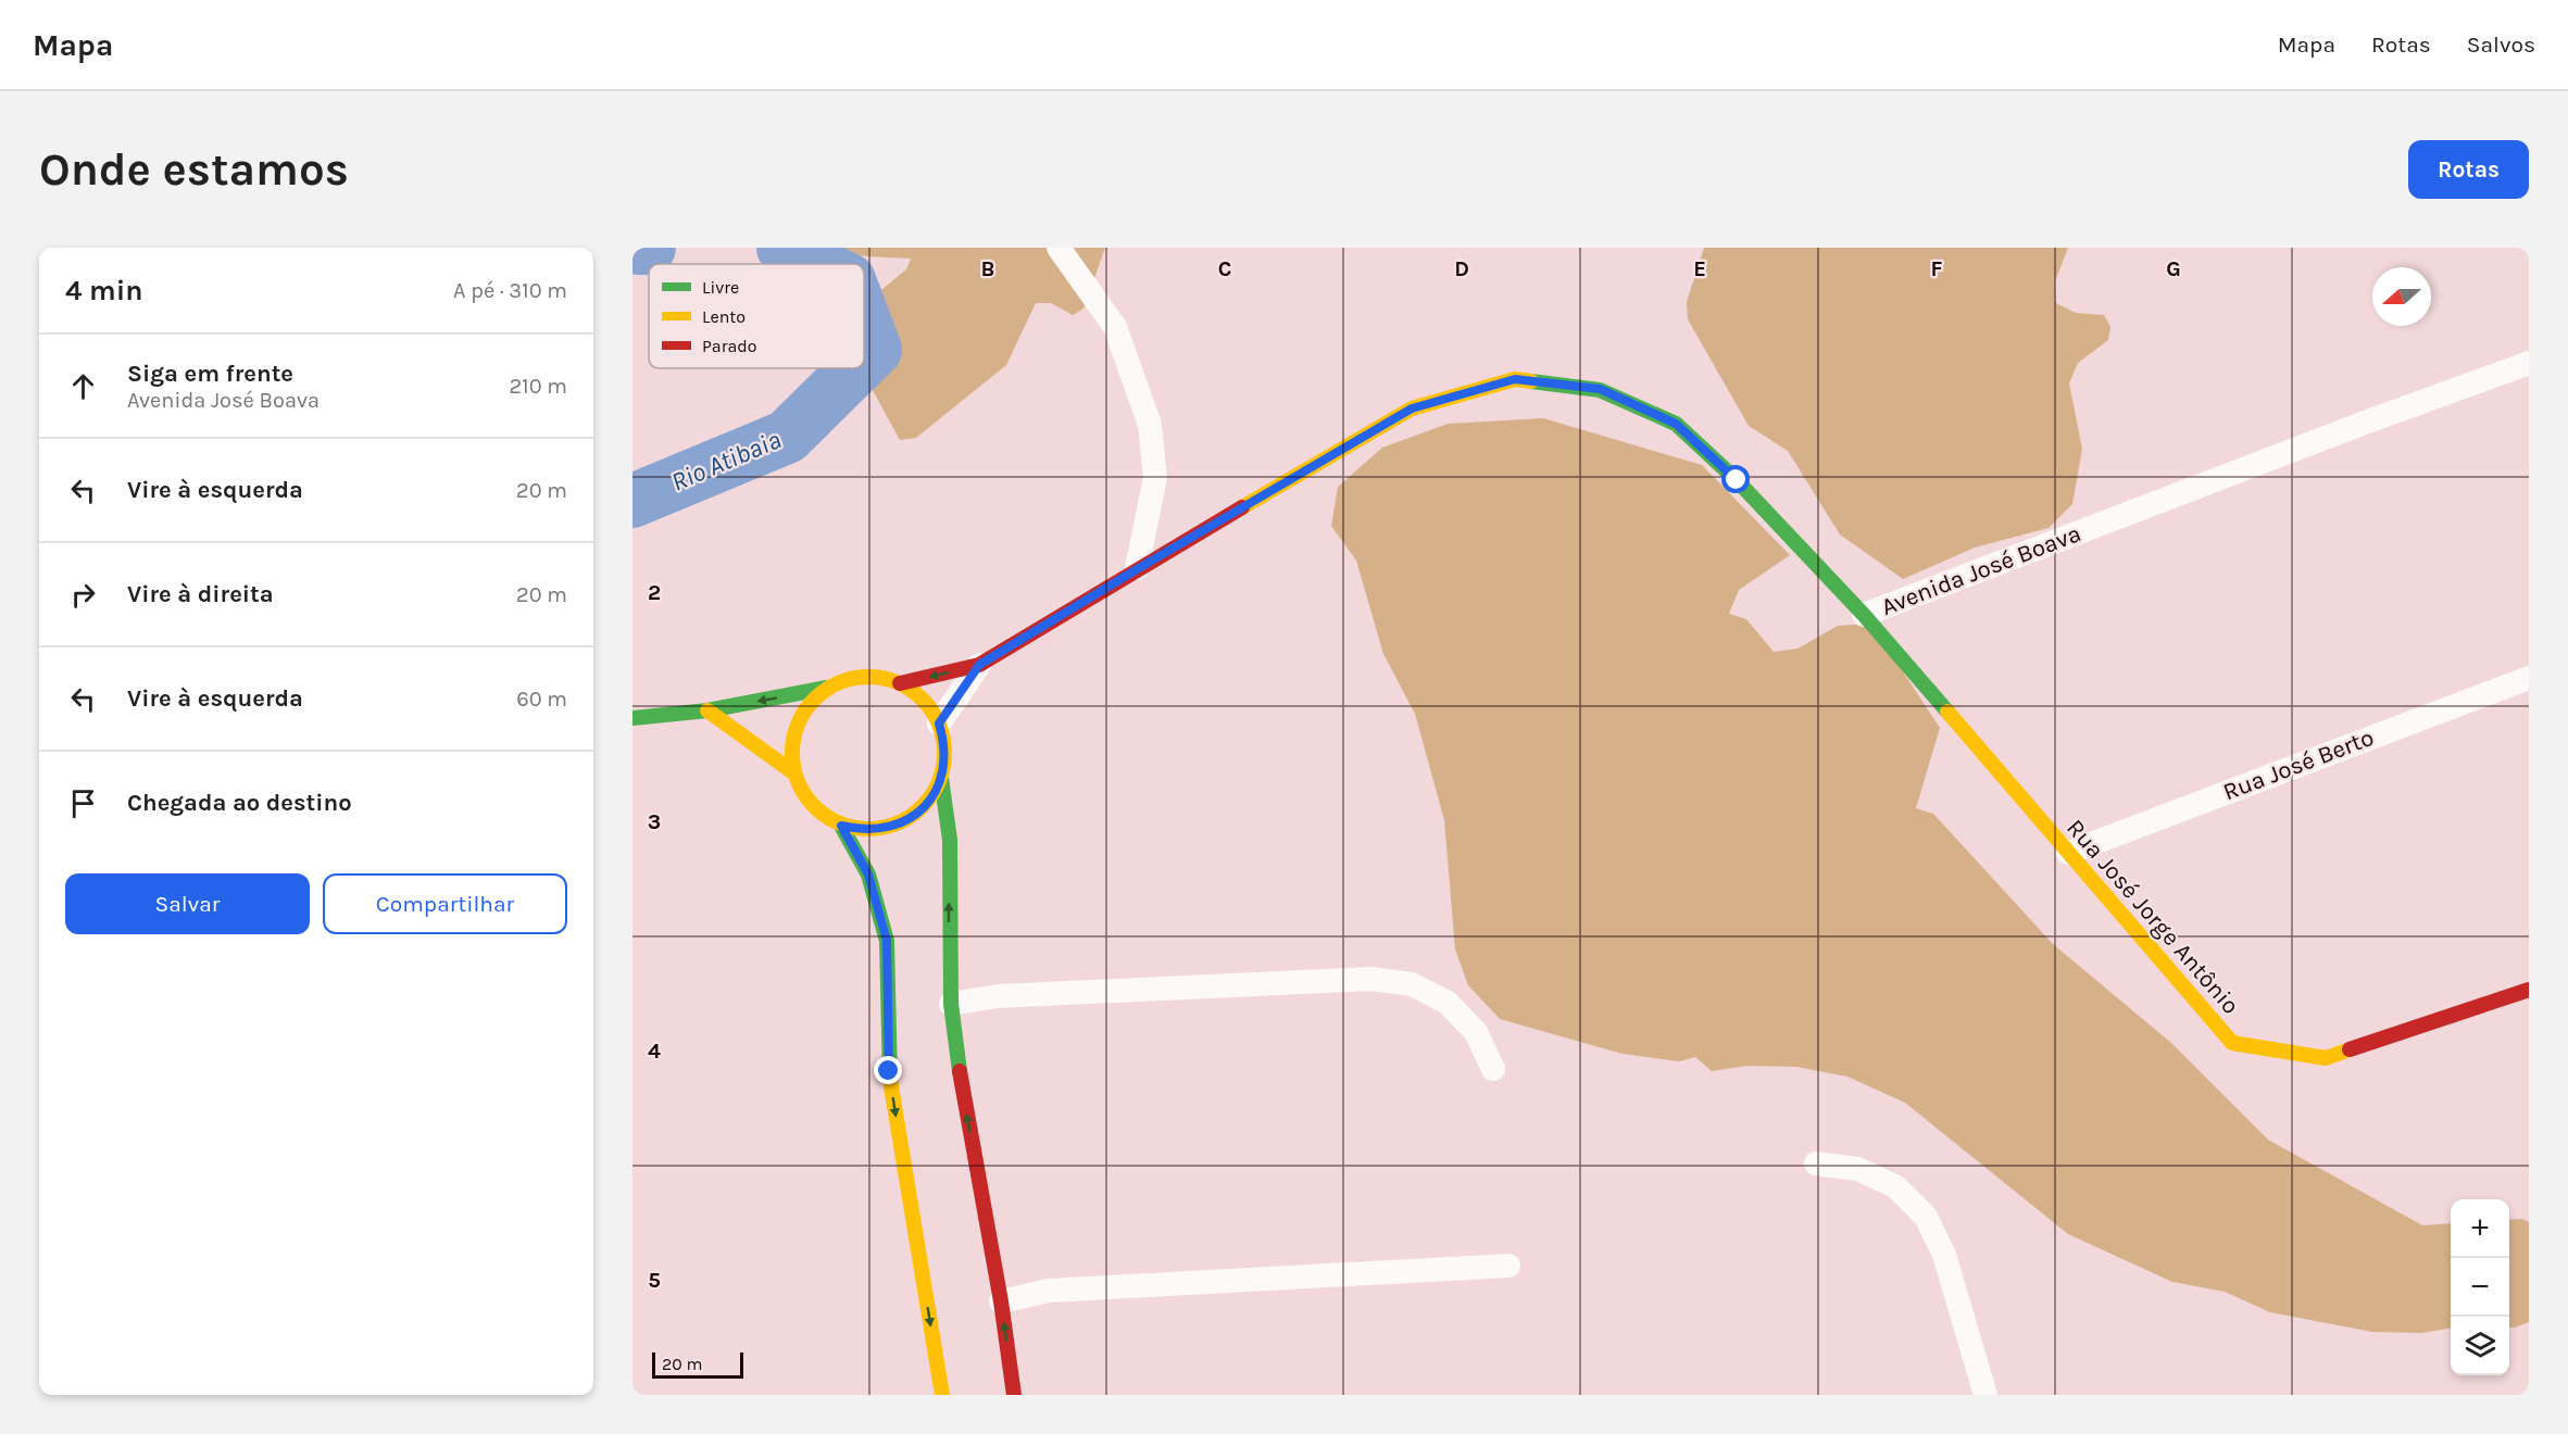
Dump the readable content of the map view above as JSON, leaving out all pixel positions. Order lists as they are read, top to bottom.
{
  "streets": {
    "street": ["Avenida José Boava", "Rua José Berto", "Rua José Jorge Antônio"]
  },
  "crossings": [
    ["Avenida José Boava", "Rua José Jorge Antônio"],
    ["Rua José Berto", "Rua José Jorge Antônio"]
  ],
  "water": ["Rio Atibaia"],
  "legend": ["Livre", "Lento", "Parado"],
  "scale_bar": "20 m",
  "north": "left",
  "page": {
    "header": "Mapa",
    "nav": ["Mapa", "Rotas", "Salvos"],
    "buttons": [
      "Rotas",
      ["Salvar", "Compartilhar"]
    ],
    "title": "Onde estamos",
    "heading": ["4 min", "A pé · 310 m"],
    "list": [
      ["Siga em frente", "Avenida José Boava", "210 m"],
      ["Vire à esquerda", "20 m"],
      ["Vire à direita", "20 m"],
      ["Vire à esquerda", "60 m"],
      "Chegada ao destino"
    ],
    "map_buttons": ["+", "−"],
    "scale": "20 m"
  },
  "grid": {
    "columns": [
      "B",
      "C",
      "D",
      "E",
      "F",
      "G"
    ],
    "rows": [
      "2",
      "3",
      "4",
      "5"
    ]
  }
}
